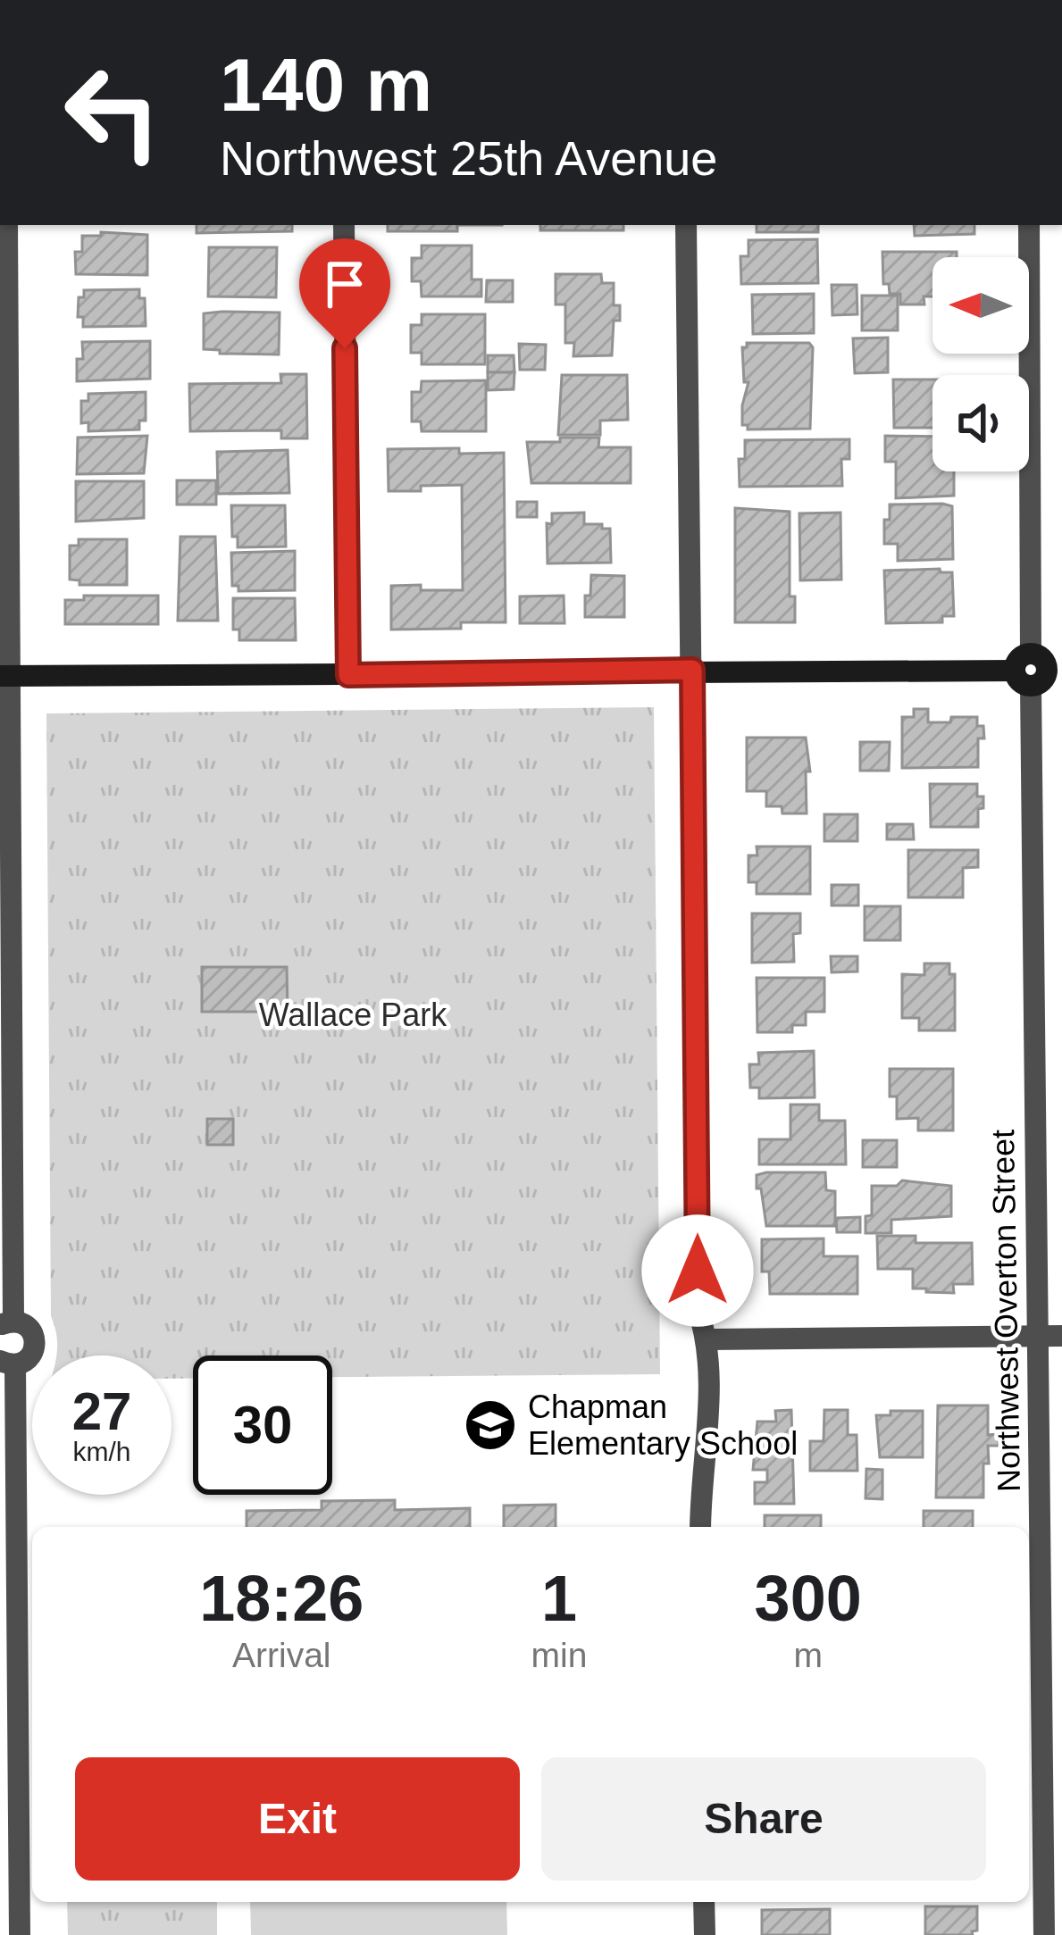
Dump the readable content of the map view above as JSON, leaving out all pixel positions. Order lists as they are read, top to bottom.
{
  "streets": {
    "street": ["Northwest Overton Street"]
  },
  "parks": ["Wallace Park"],
  "places": {
    "school or university": ["Chapman Elementary School"]
  },
  "north": "left",
  "page": {
    "turn": ["140 m", "Northwest 25th Avenue"],
    "speed": "27 km/h",
    "limit": "30",
    "eta": [
      "18:26",
      "Arrival",
      "1",
      "min",
      "300",
      "m"
    ],
    "buttons": ["Exit", "Share"]
  }
}
